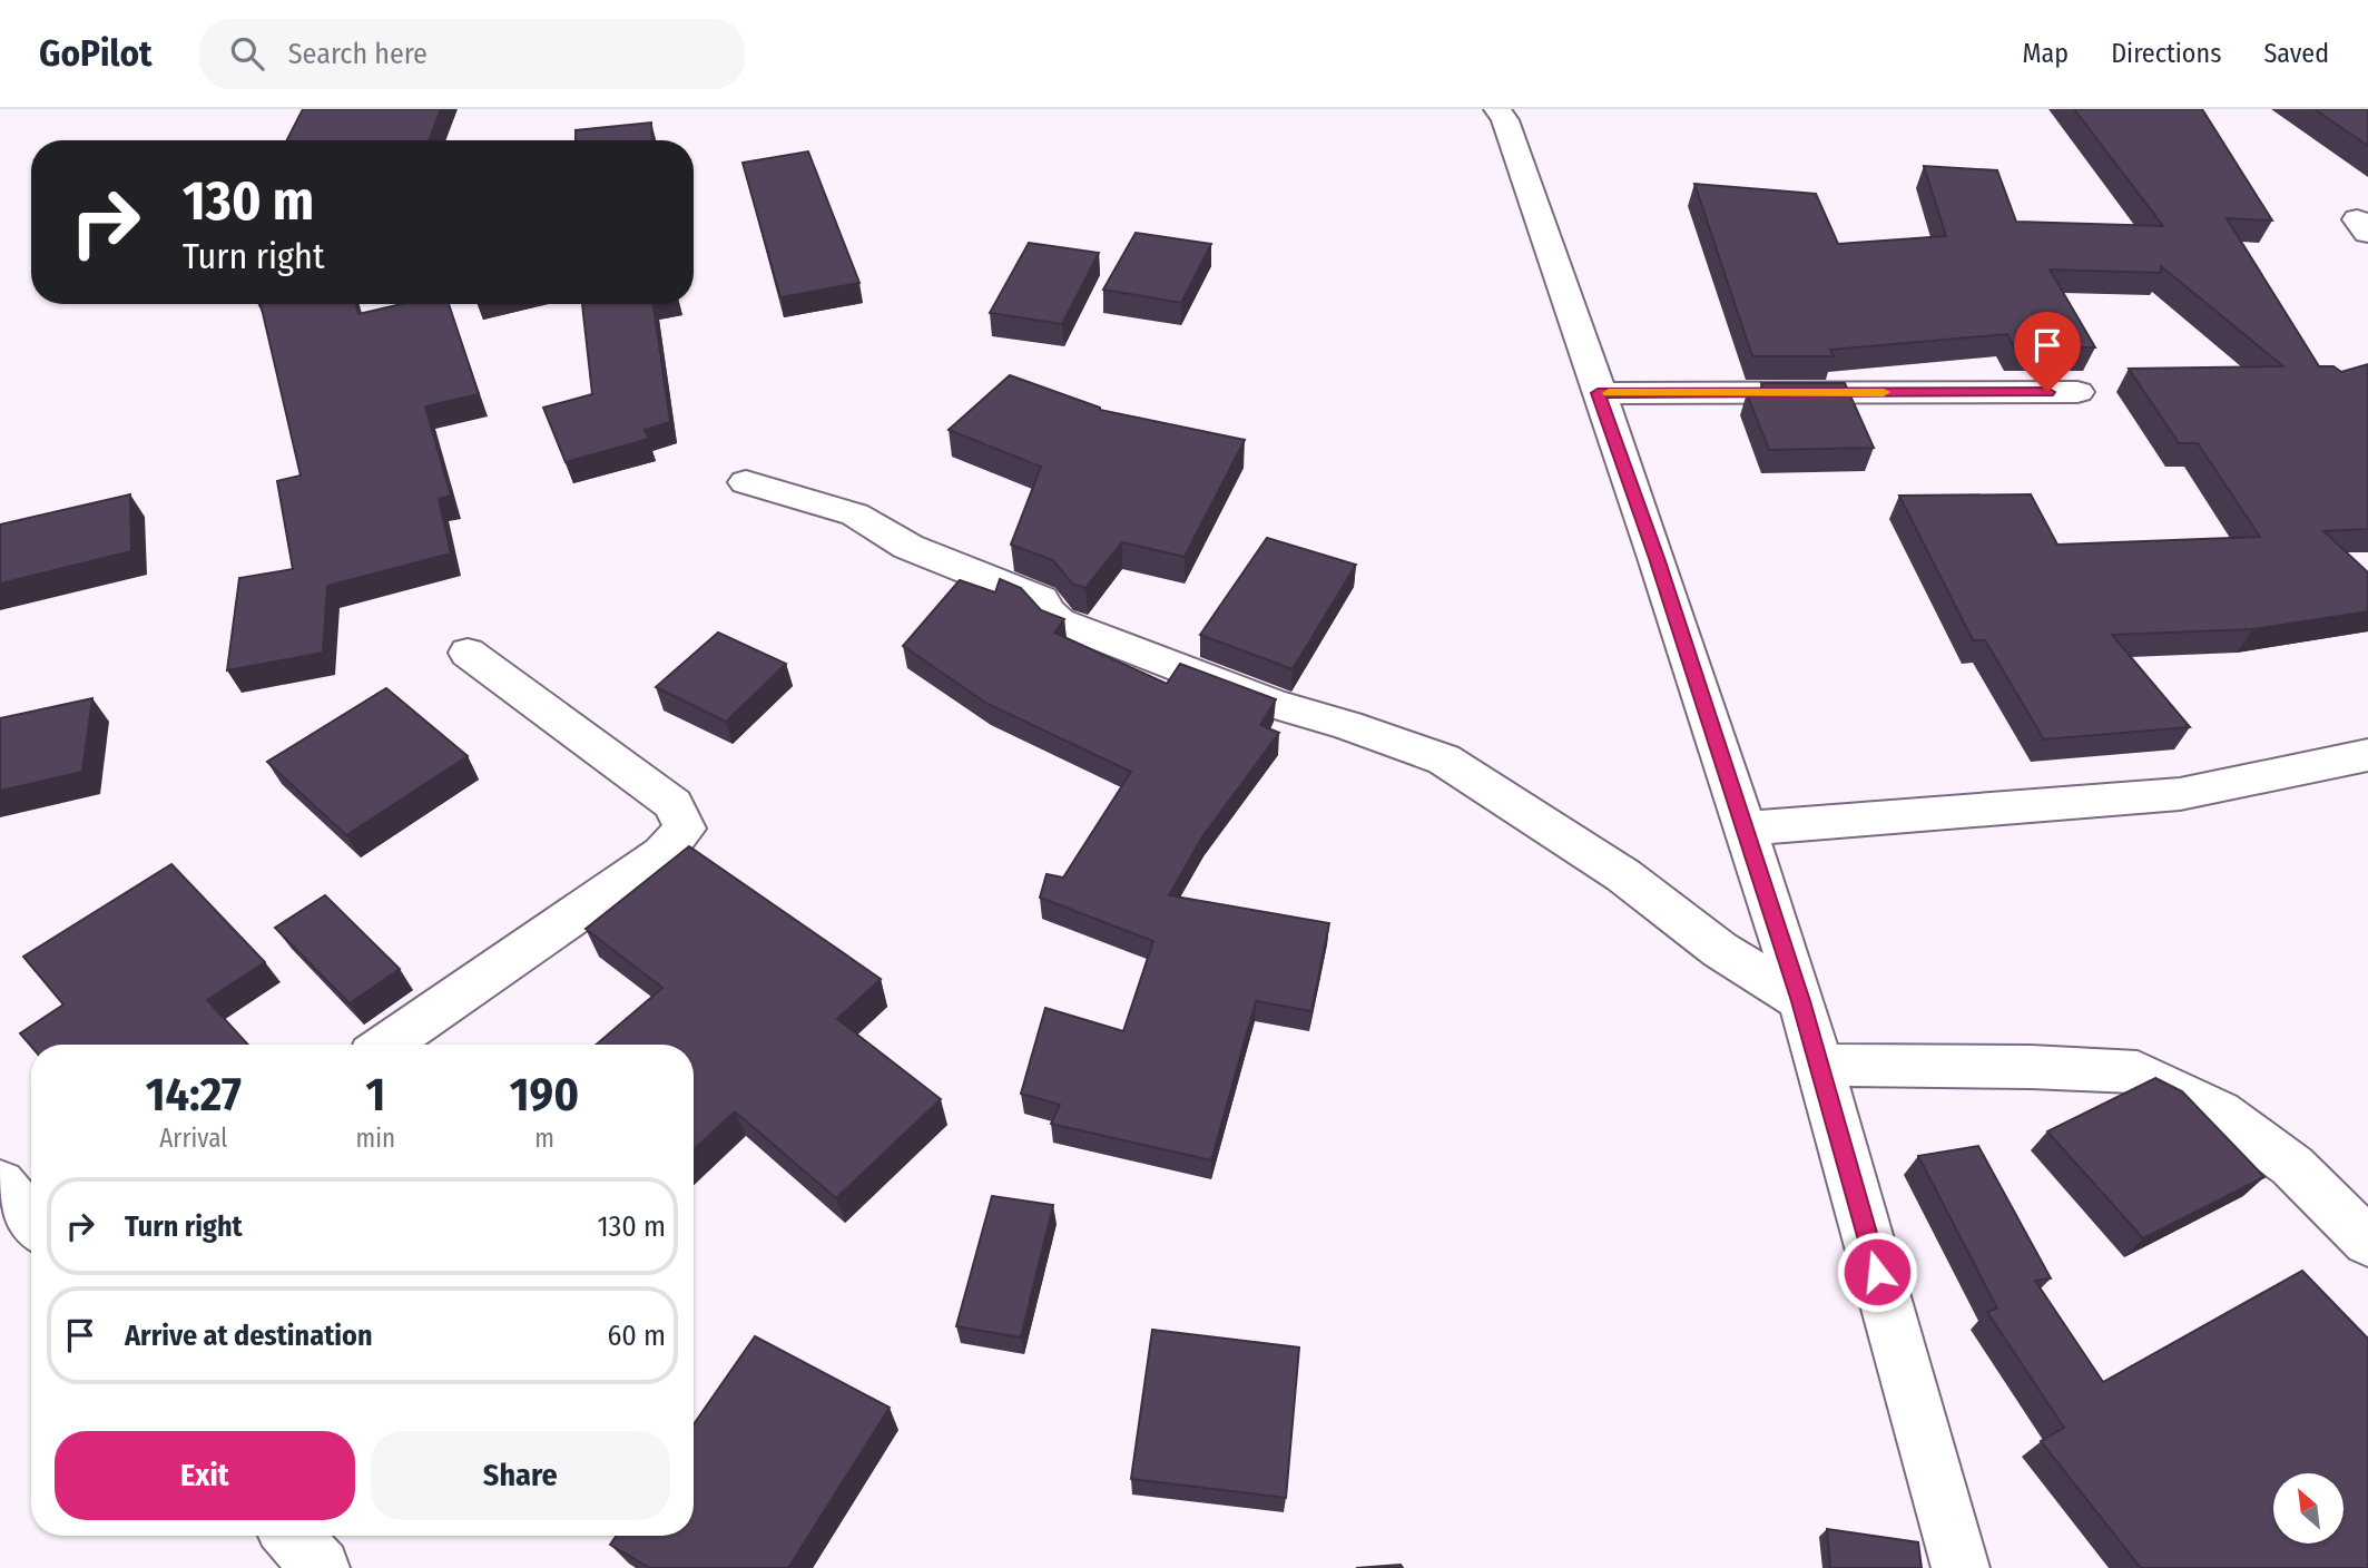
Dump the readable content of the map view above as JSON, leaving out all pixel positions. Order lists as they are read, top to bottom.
{
  "north": "top left",
  "page": {
    "header": "GoPilot",
    "search": "Search here",
    "nav": ["Map", "Directions", "Saved"],
    "turn": ["130 m", "Turn right"],
    "eta": [
      "14:27",
      "Arrival",
      "1",
      "min",
      "190",
      "m"
    ],
    "list": [
      {
        "name": "Turn right",
        "value": "130 m"
      },
      {
        "name": "Arrive at destination",
        "value": "60 m"
      }
    ],
    "buttons": ["Exit", "Share"]
  }
}
